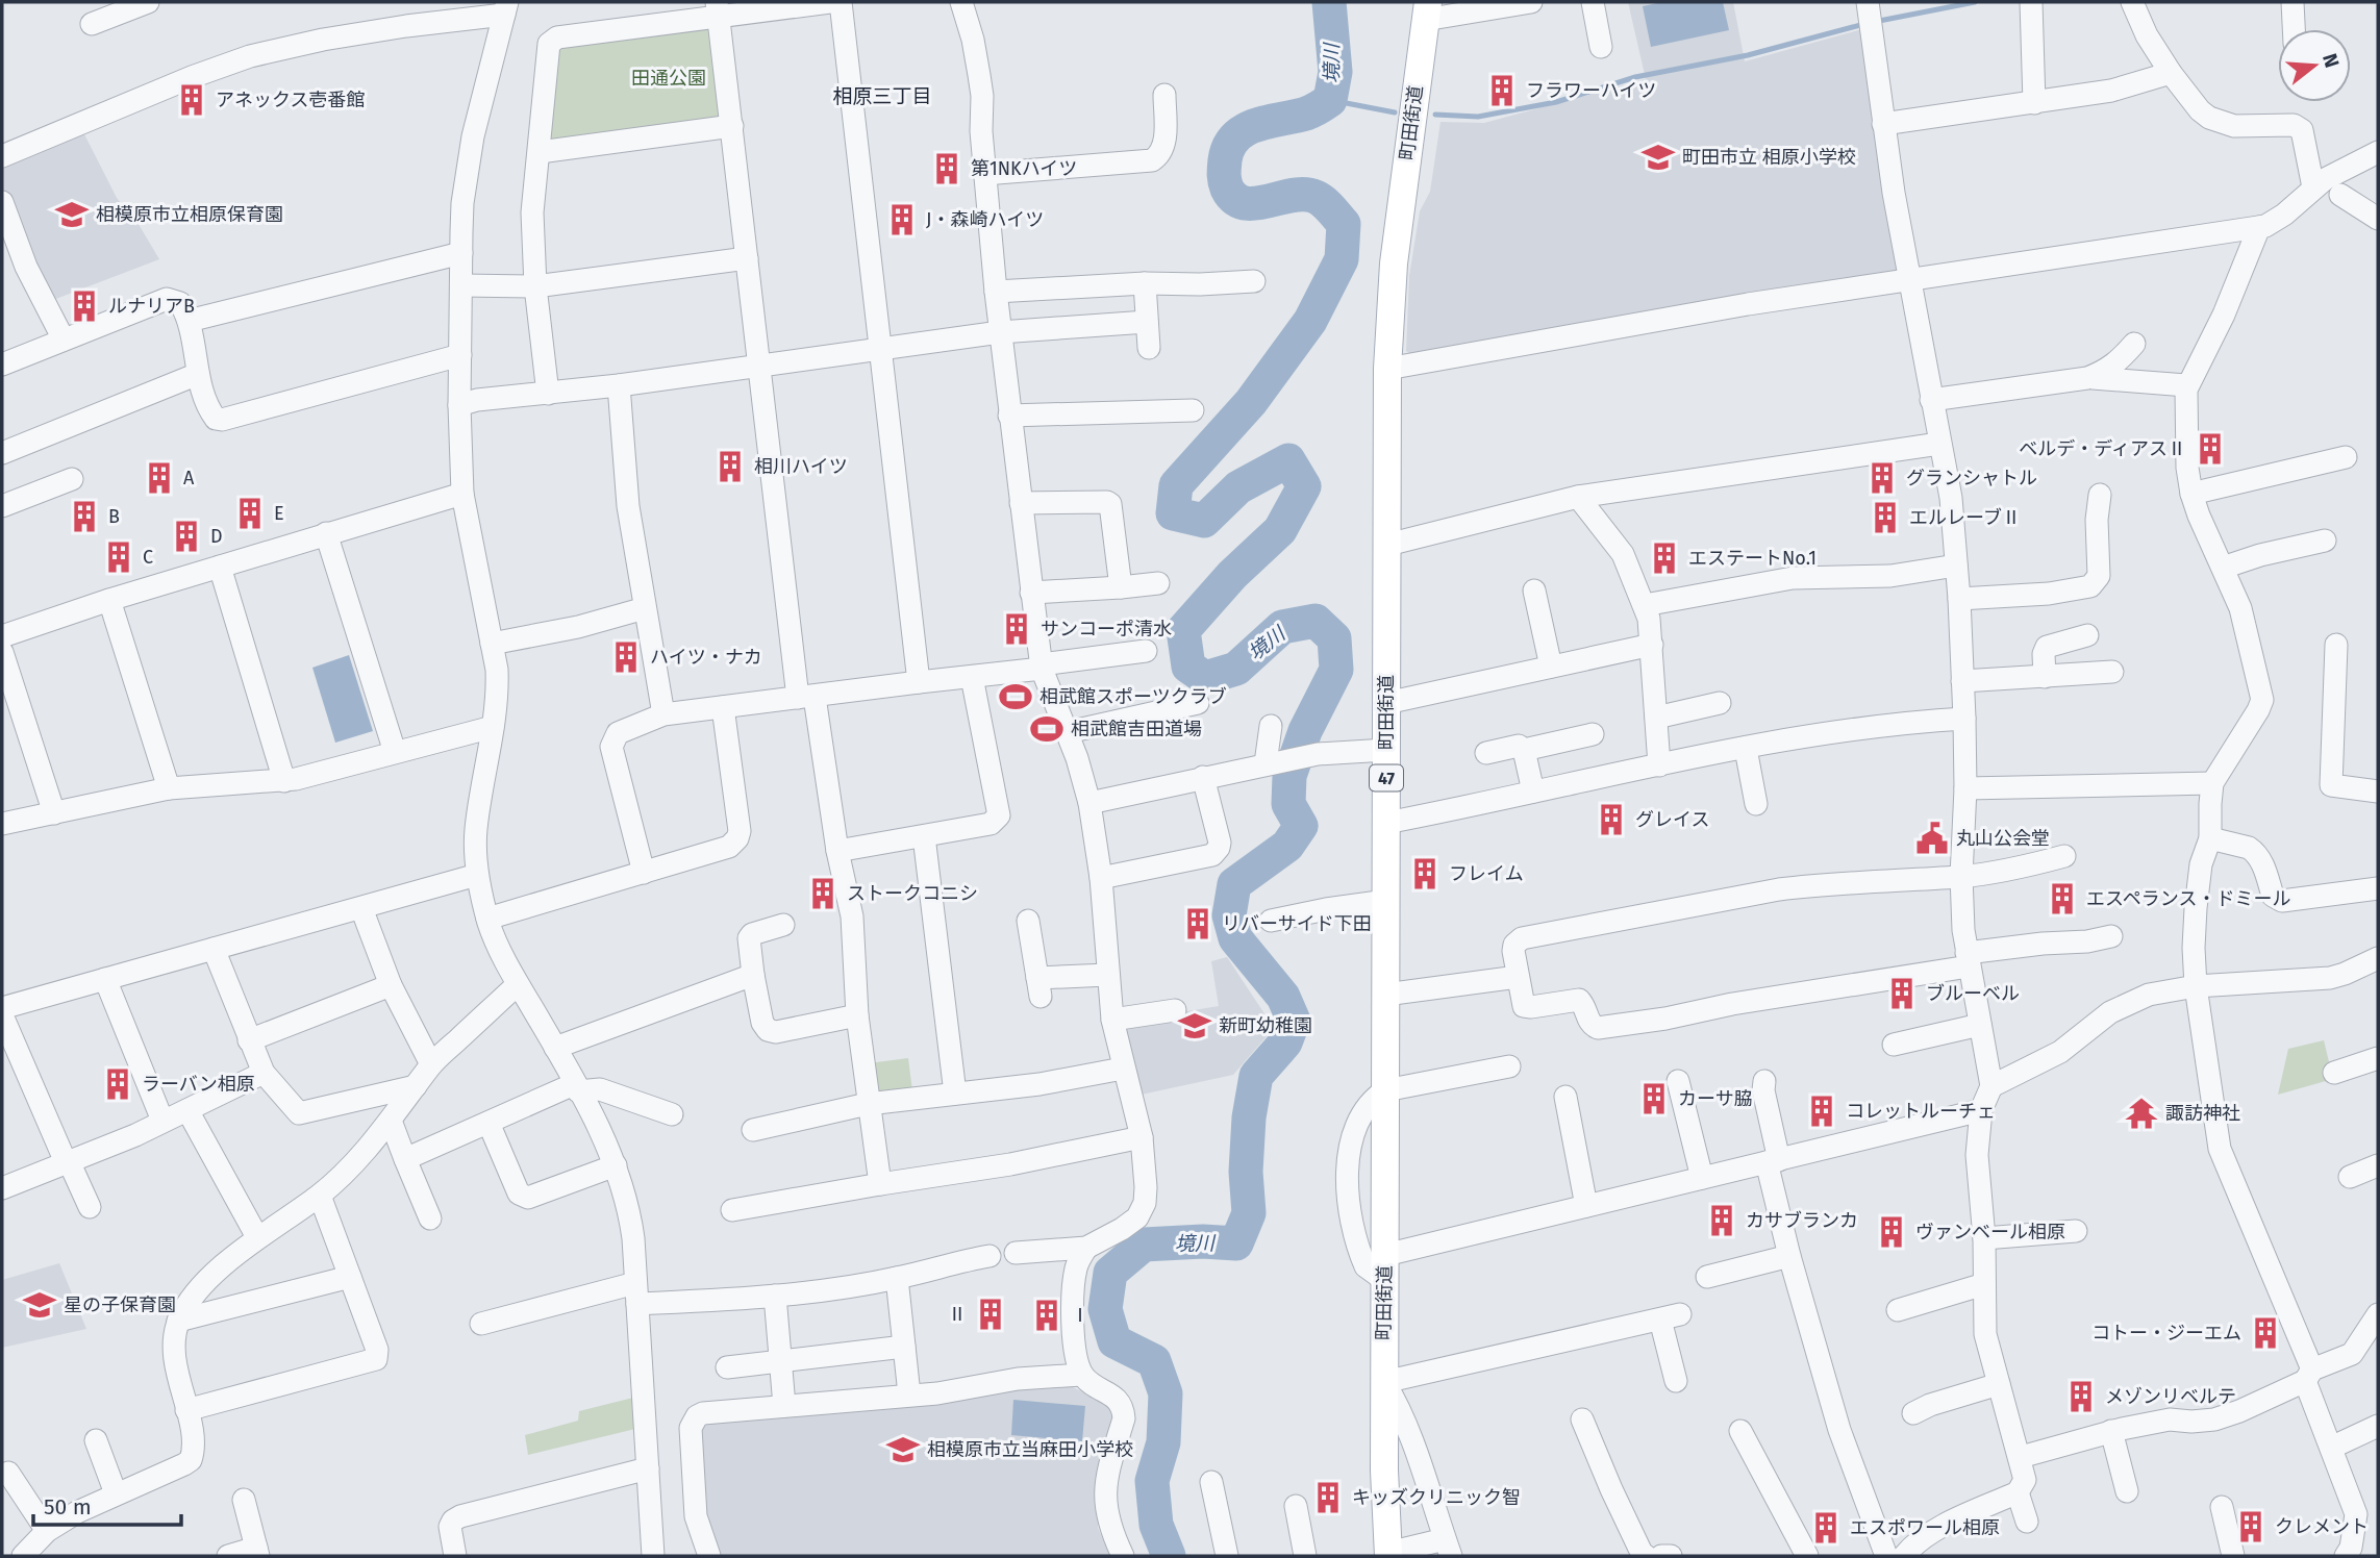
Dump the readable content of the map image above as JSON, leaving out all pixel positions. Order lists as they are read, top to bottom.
{
  "streets": {
    "main road": ["町田街道", "47"]
  },
  "districts": ["相原三丁目"],
  "water": ["境川"],
  "parks": ["田通公園"],
  "places": {
    "building": [
      "フラワーハイツ",
      "アネックス壱番館",
      "第1NKハイツ",
      "J・森崎ハイツ",
      "ルナリアB",
      "ベルデ・ディアスⅡ",
      "相川ハイツ",
      "A",
      "グランシャトル",
      "E",
      "B",
      "エルレーブⅡ",
      "D",
      "C",
      "エステートNo.1",
      "サンコーポ清水",
      "ハイツ・ナカ",
      "グレイス",
      "フレイム",
      "ストークコニシ",
      "エスペランス・ドミール",
      "リバーサイド下田",
      "ブルーベル",
      "ラーバン相原",
      "カーサ脇",
      "コレットルーチェ",
      "カサブランカ",
      "ヴァンベール相原",
      "Ⅱ",
      "Ⅰ",
      "コトー・ジーエム",
      "メゾンリベルテ",
      "キッズクリニック智",
      "クレメント",
      "エスポワール相原"
    ],
    "school or university": [
      "町田市立 相原小学校",
      "相模原市立相原保育園",
      "新町幼稚園",
      "星の子保育園",
      "相模原市立当麻田小学校"
    ],
    "sports": ["相武館スポーツクラブ", "相武館吉田道場"],
    "public building": ["丸山公会堂"],
    "temple": ["諏訪神社"]
  },
  "scale_bar": "50 m",
  "north": "right"
}
